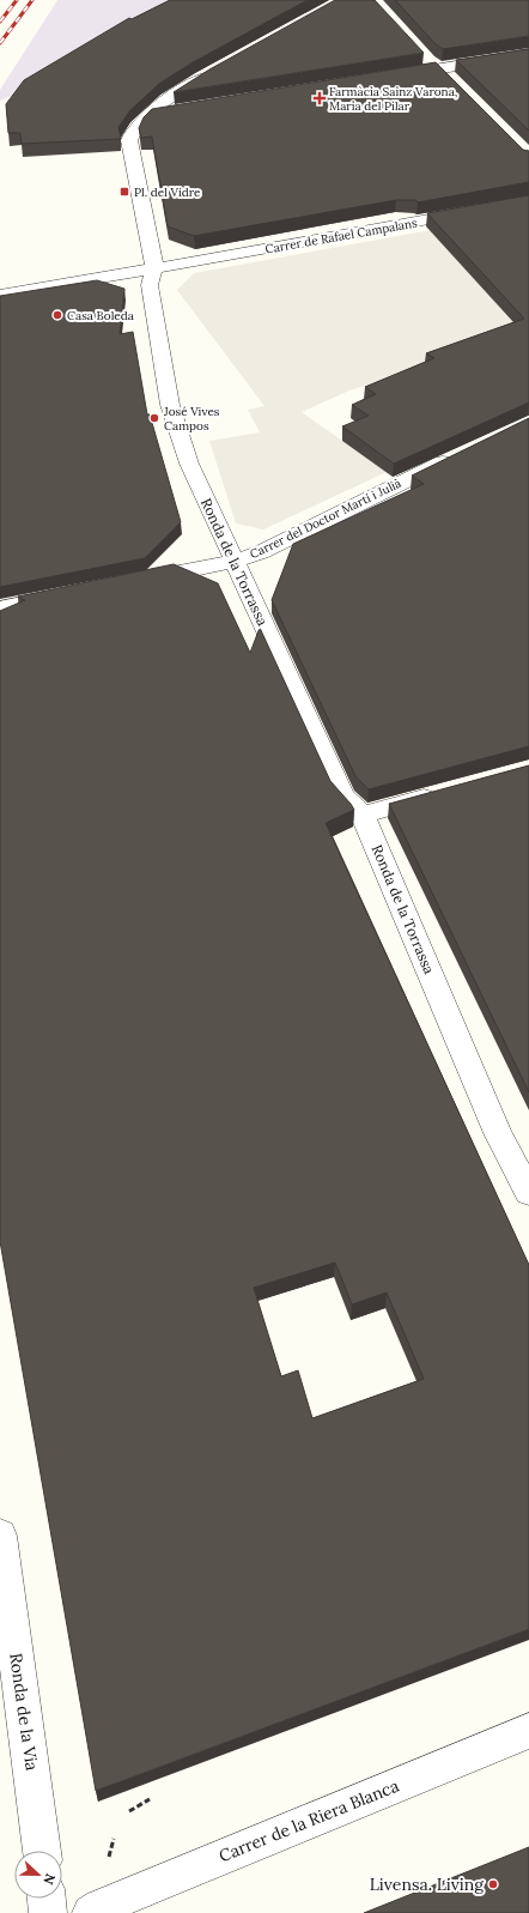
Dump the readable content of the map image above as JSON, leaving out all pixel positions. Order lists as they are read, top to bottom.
{
  "streets": {
    "street": [
      "Carrer de Rafael Campalans",
      "Carrer del Doctor Martí i Julià",
      "Ronda de la Torrassa",
      "Ronda de la Via",
      "Carrer de la Riera Blanca"
    ]
  },
  "crossings": [
    ["Carrer de Rafael Campalans", "Ronda de la Torrassa"],
    ["Carrer del Doctor Martí i Julià", "Ronda de la Torrassa"]
  ],
  "places": {
    "health": ["Farmàcia Sainz Varona, Maria del Pilar"],
    "transit": ["Pl. del Vidre"],
    "other": ["Casa Boleda", "José Vives Campos", "Livensa. Living"]
  },
  "north": "right"
}
